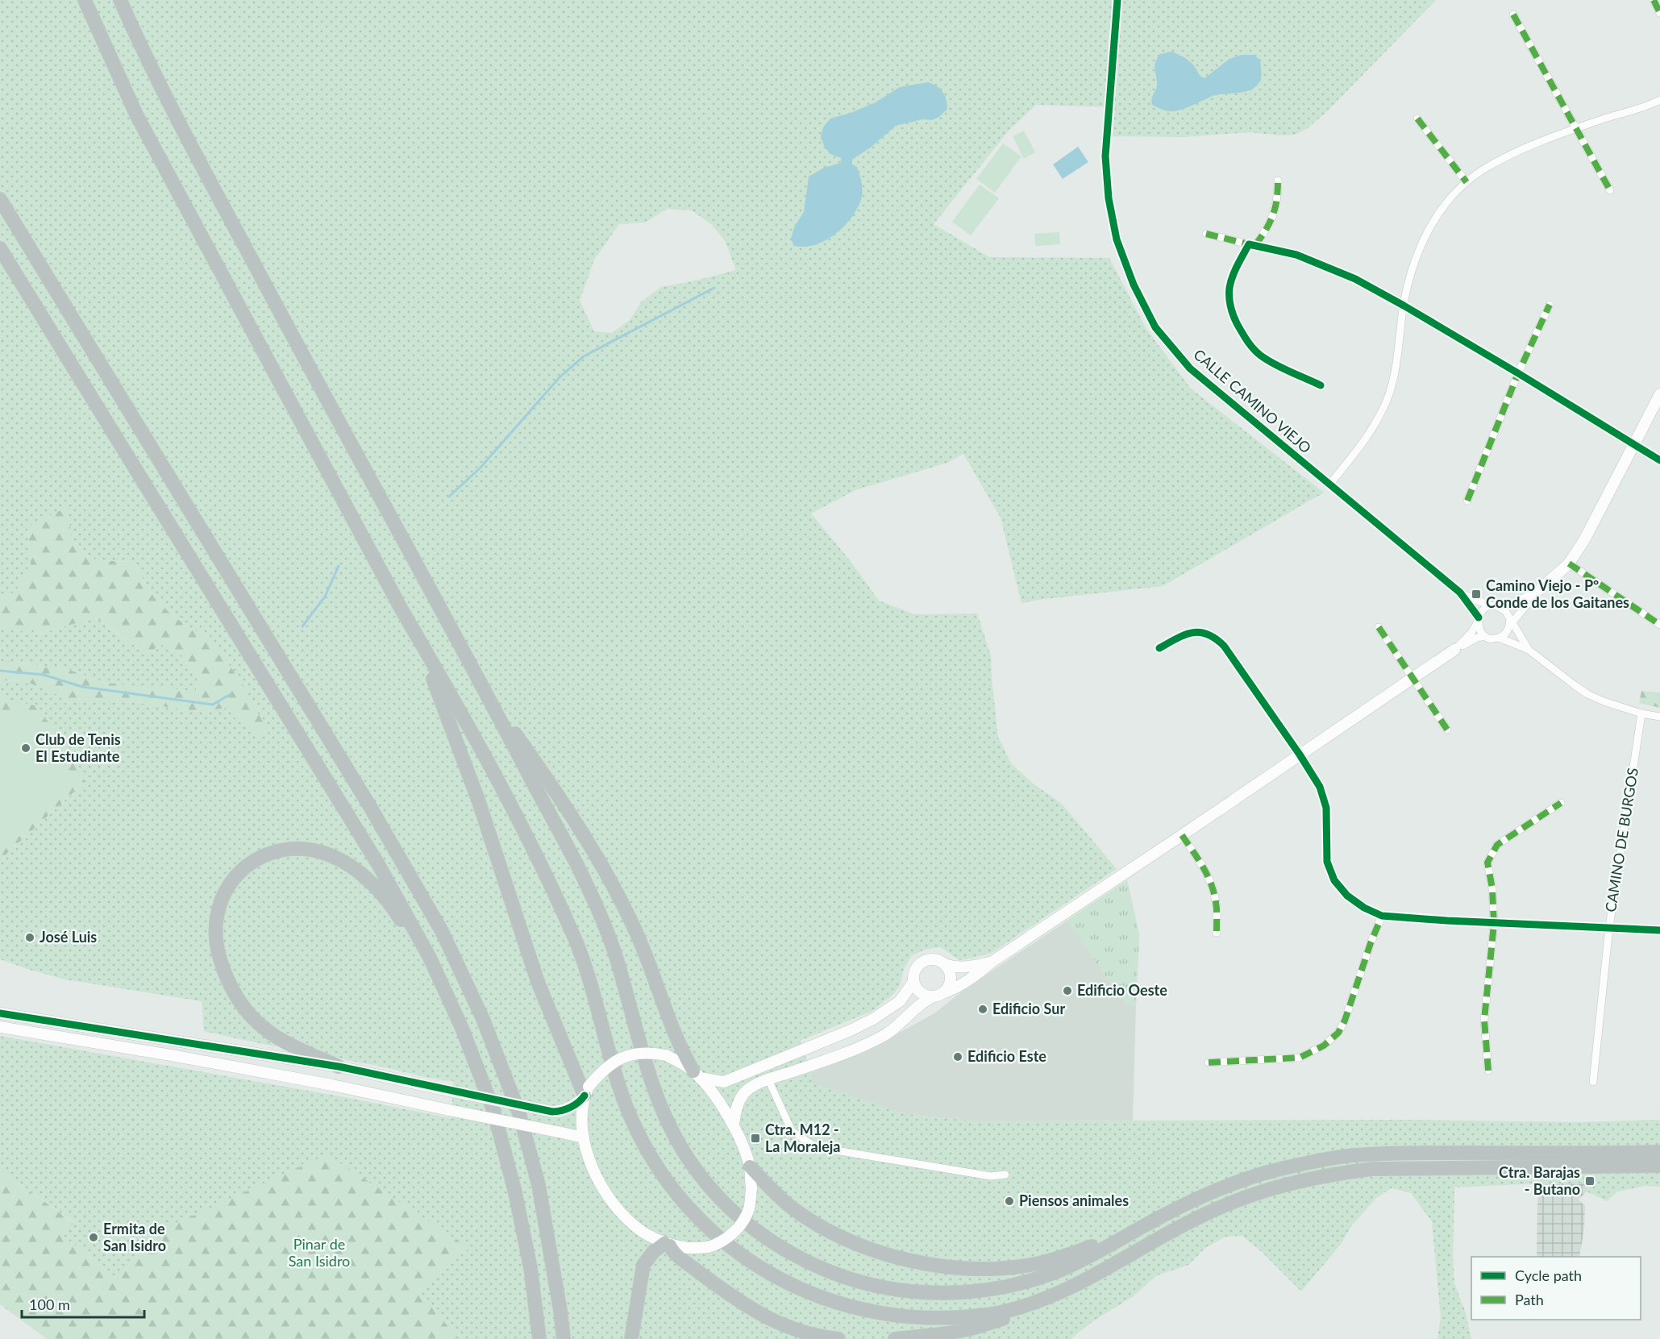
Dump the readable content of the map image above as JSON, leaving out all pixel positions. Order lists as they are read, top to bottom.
{
  "streets": {
    "street": ["CALLE CAMINO VIEJO", "CAMINO DE BURGOS"]
  },
  "parks": ["Pinar de San Isidro"],
  "places": {
    "transit": ["Camino Viejo - Pº Conde de los Gaitanes", "Ctra. M12 - La Moraleja", "Ctra. Barajas - Butano"],
    "other": [
      "Club de Tenis El Estudiante",
      "José Luis",
      "Edificio Oeste",
      "Edificio Sur",
      "Edificio Este",
      "Piensos animales",
      "Ermita de San Isidro"
    ]
  },
  "legend": ["Cycle path", "Path"],
  "scale_bar": "100 m"
}
